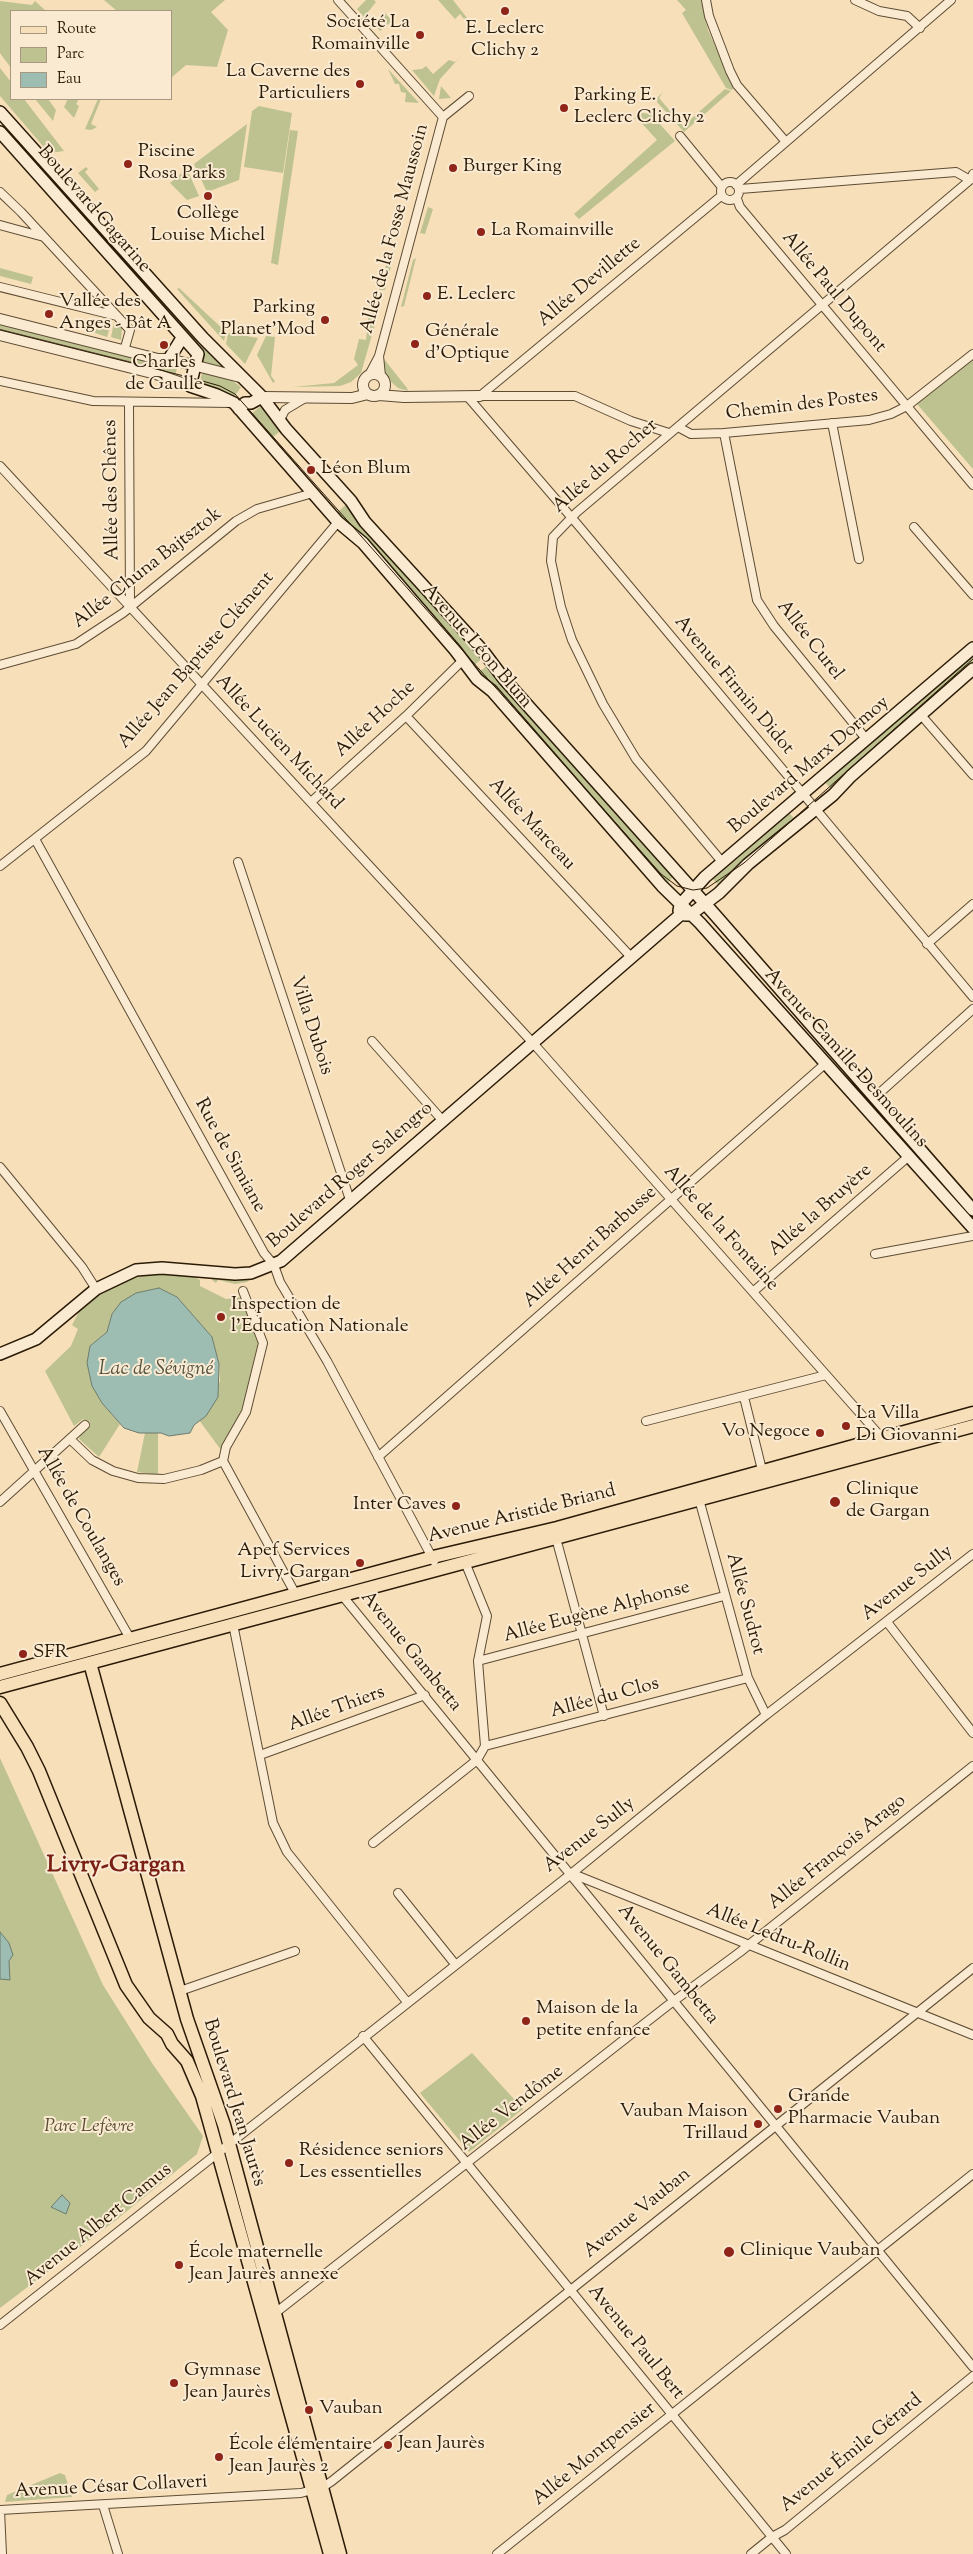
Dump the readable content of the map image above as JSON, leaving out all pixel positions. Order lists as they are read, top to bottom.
{
  "streets": {
    "main road": [
      "Boulevard Gagarine",
      "Avenue Léon Blum",
      "Boulevard Marx Dormoy",
      "Avenue Camille Desmoulins",
      "Boulevard Roger Salengro",
      "Avenue Aristide Briand",
      "Boulevard Jean Jaurès"
    ],
    "street": [
      "Allée de la Fosse Maussoin",
      "Allée Devillette",
      "Allée Paul Dupont",
      "Chemin des Postes",
      "Allée du Rocher",
      "Allée des Chênes",
      "Allée Chuna Bajtsztok",
      "Allée Curel",
      "Allée Jean Baptiste Clément",
      "Avenue Firmin Didot",
      "Allée Hoche",
      "Allée Lucien Michard",
      "Allée Marceau",
      "Villa Dubois",
      "Rue de Simiane",
      "Allée la Bruyère",
      "Allée de la Fontaine",
      "Allée Henri Barbusse",
      "Allée de Coulanges",
      "Avenue Sully",
      "Allée Sudrot",
      "Allée Eugène Alphonse",
      "Avenue Gambetta",
      "Allée du Clos",
      "Allée Thiers",
      "Allée François Arago",
      "Allée Ledru-Rollin",
      "Allée Vendôme",
      "Avenue Vauban",
      "Avenue Albert Camus",
      "Avenue Paul Bert",
      "Avenue Émile Gérard",
      "Allée Montpensier",
      "Avenue César Collaveri"
    ]
  },
  "crossings": [
    ["Boulevard Gagarine", "Avenue Léon Blum"],
    ["Allée Paul Dupont", "Chemin des Postes"],
    ["Allée Paul Dupont", "Allée du Rocher"],
    ["Chemin des Postes", "Allée du Rocher"],
    ["Chemin des Postes", "Allée Curel"],
    ["Allée du Rocher", "Avenue Firmin Didot"],
    ["Allée du Rocher", "Boulevard Marx Dormoy"],
    ["Allée des Chênes", "Allée Chuna Bajtsztok"],
    ["Allée des Chênes", "Allée Lucien Michard"],
    ["Allée Chuna Bajtsztok", "Avenue Léon Blum"],
    ["Allée Chuna Bajtsztok", "Allée Lucien Michard"],
    ["Allée Curel", "Boulevard Marx Dormoy"],
    ["Avenue Léon Blum", "Allée Jean Baptiste Clément"],
    ["Avenue Léon Blum", "Allée Hoche"],
    ["Avenue Léon Blum", "Boulevard Marx Dormoy"],
    ["Avenue Léon Blum", "Avenue Camille Desmoulins"],
    ["Avenue Léon Blum", "Boulevard Roger Salengro"],
    ["Allée Jean Baptiste Clément", "Allée Lucien Michard"],
    ["Allée Jean Baptiste Clément", "Rue de Simiane"],
    ["Avenue Firmin Didot", "Boulevard Marx Dormoy"],
    ["Allée Hoche", "Allée Lucien Michard"],
    ["Allée Hoche", "Allée Marceau"],
    ["Allée Lucien Michard", "Boulevard Roger Salengro"],
    ["Allée Lucien Michard", "Allée de la Fontaine"],
    ["Boulevard Marx Dormoy", "Avenue Camille Desmoulins"],
    ["Boulevard Marx Dormoy", "Boulevard Roger Salengro"],
    ["Allée Marceau", "Boulevard Roger Salengro"],
    ["Villa Dubois", "Boulevard Roger Salengro"],
    ["Avenue Camille Desmoulins", "Boulevard Roger Salengro"],
    ["Avenue Camille Desmoulins", "Allée la Bruyère"],
    ["Avenue Camille Desmoulins", "Allée Henri Barbusse"],
    ["Rue de Simiane", "Boulevard Roger Salengro"],
    ["Rue de Simiane", "Allée Henri Barbusse"],
    ["Rue de Simiane", "Avenue Aristide Briand"],
    ["Boulevard Roger Salengro", "Allée de la Fontaine"],
    ["Allée la Bruyère", "Allée de la Fontaine"],
    ["Allée de la Fontaine", "Allée Henri Barbusse"],
    ["Allée de la Fontaine", "Avenue Aristide Briand"],
    ["Avenue Aristide Briand", "Allée de Coulanges"],
    ["Avenue Aristide Briand", "Allée Sudrot"],
    ["Avenue Aristide Briand", "Avenue Gambetta"],
    ["Avenue Aristide Briand", "Boulevard Jean Jaurès"],
    ["Avenue Sully", "Allée Sudrot"],
    ["Avenue Sully", "Avenue Gambetta"],
    ["Avenue Sully", "Allée Ledru-Rollin"],
    ["Avenue Sully", "Boulevard Jean Jaurès"],
    ["Avenue Sully", "Avenue Albert Camus"],
    ["Avenue Sully", "Avenue Paul Bert"],
    ["Allée Sudrot", "Allée Eugène Alphonse"],
    ["Allée Sudrot", "Allée du Clos"],
    ["Avenue Gambetta", "Allée Thiers"],
    ["Avenue Gambetta", "Allée François Arago"],
    ["Avenue Gambetta", "Allée Ledru-Rollin"],
    ["Avenue Gambetta", "Allée Vendôme"],
    ["Avenue Gambetta", "Avenue Vauban"],
    ["Avenue Gambetta", "Allée Montpensier"],
    ["Allée François Arago", "Allée Ledru-Rollin"],
    ["Allée François Arago", "Allée Vendôme"],
    ["Allée Ledru-Rollin", "Avenue Vauban"],
    ["Boulevard Jean Jaurès", "Allée Vendôme"],
    ["Boulevard Jean Jaurès", "Avenue Vauban"],
    ["Boulevard Jean Jaurès", "Avenue Albert Camus"],
    ["Boulevard Jean Jaurès", "Avenue César Collaveri"],
    ["Allée Vendôme", "Avenue Paul Bert"],
    ["Avenue Vauban", "Avenue Paul Bert"],
    ["Avenue Vauban", "Avenue César Collaveri"],
    ["Avenue Paul Bert", "Avenue Émile Gérard"],
    ["Avenue Paul Bert", "Allée Montpensier"]
  ],
  "districts": ["Livry-Gargan"],
  "water": ["Lac de Sévigné"],
  "parks": ["Parc Lefèvre"],
  "places": [
    "E. Leclerc Clichy 2",
    "Société La Romainville",
    "La Caverne des Particuliers",
    "Parking E. Leclerc Clichy 2",
    "Piscine Rosa Parks",
    "Burger King",
    "Collège Louise Michel",
    "La Romainville",
    "E. Leclerc",
    "Vallée des Anges - Bât A",
    "Parking Planet'Mod",
    "Générale d'Optique",
    "Charles de Gaulle",
    "Léon Blum",
    "Inspection de l'Education Nationale",
    "La Villa Di Giovanni",
    "Vo Negoce",
    "Clinique de Gargan",
    "Inter Caves",
    "Apef Services Livry-Gargan",
    "SFR",
    "Maison de la petite enfance",
    "Grande Pharmacie Vauban",
    "Vauban Maison Trillaud",
    "Résidence seniors Les essentielles",
    "Clinique Vauban",
    "École maternelle Jean Jaurès annexe",
    "Gymnase Jean Jaurès",
    "Vauban",
    "Jean Jaurès",
    "École élémentaire Jean Jaurès 2"
  ],
  "legend": ["Route", "Parc", "Eau"]
}
